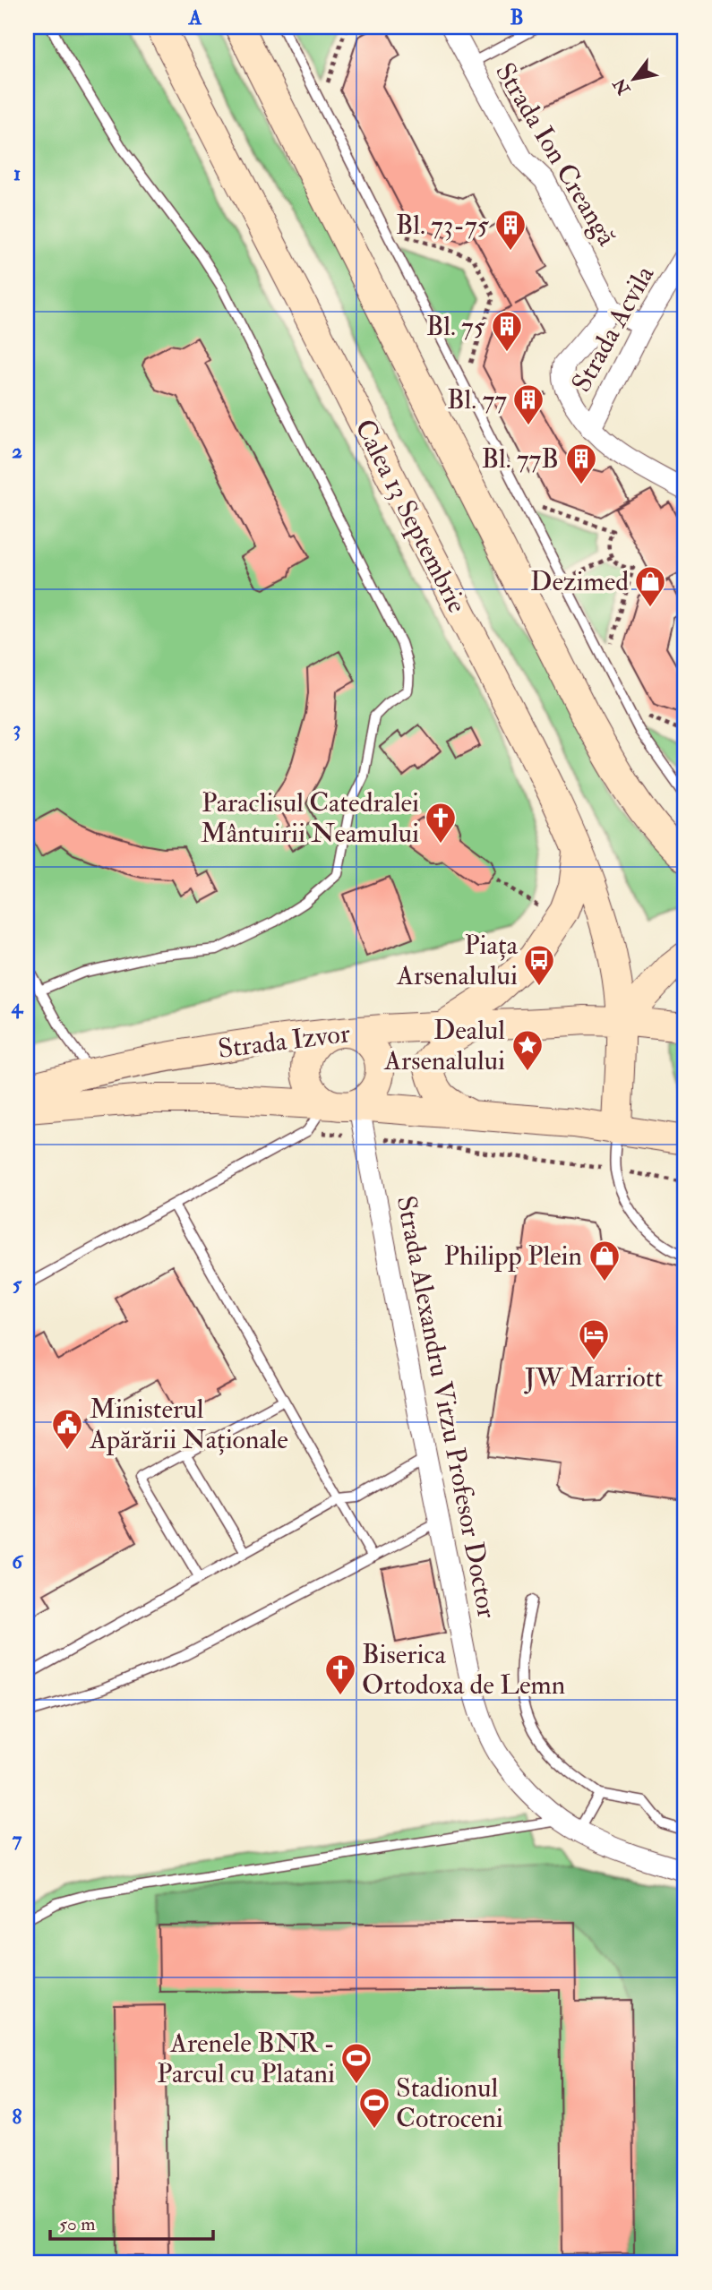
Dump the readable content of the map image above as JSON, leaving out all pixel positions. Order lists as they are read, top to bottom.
{
  "streets": {
    "main road": ["Calea 13 Septembrie", "Strada Izvor"],
    "street": ["Strada Ion Creangă", "Strada Acvila", "Strada Alexandru Vitzu Profesor Doctor"]
  },
  "crossings": [
    ["Calea 13 Septembrie", "Strada Izvor"],
    ["Strada Izvor", "Strada Alexandru Vitzu Profesor Doctor"]
  ],
  "places": {
    "building": [
      "Bl. 73-75",
      "Bl. 75",
      "Bl. 77",
      "Bl. 77B"
    ],
    "shop": ["Dezimed", "Philipp Plein"],
    "church": ["Paraclisul Catedralei Mântuirii Neamului", "Biserica Ortodoxa de Lemn"],
    "bus stop": ["Piața Arsenalului"],
    "place": ["Dealul Arsenalului"],
    "hotel": ["JW Marriott"],
    "public building": ["Ministerul Apărării Naţionale"],
    "sports": ["Arenele BNR - Parcul cu Platani", "Stadionul Cotroceni"]
  },
  "scale_bar": "50 m",
  "north": "bottom left",
  "grid": {
    "columns": ["A", "B"],
    "rows": [
      "1",
      "2",
      "3",
      "4",
      "5",
      "6",
      "7",
      "8"
    ]
  }
}
